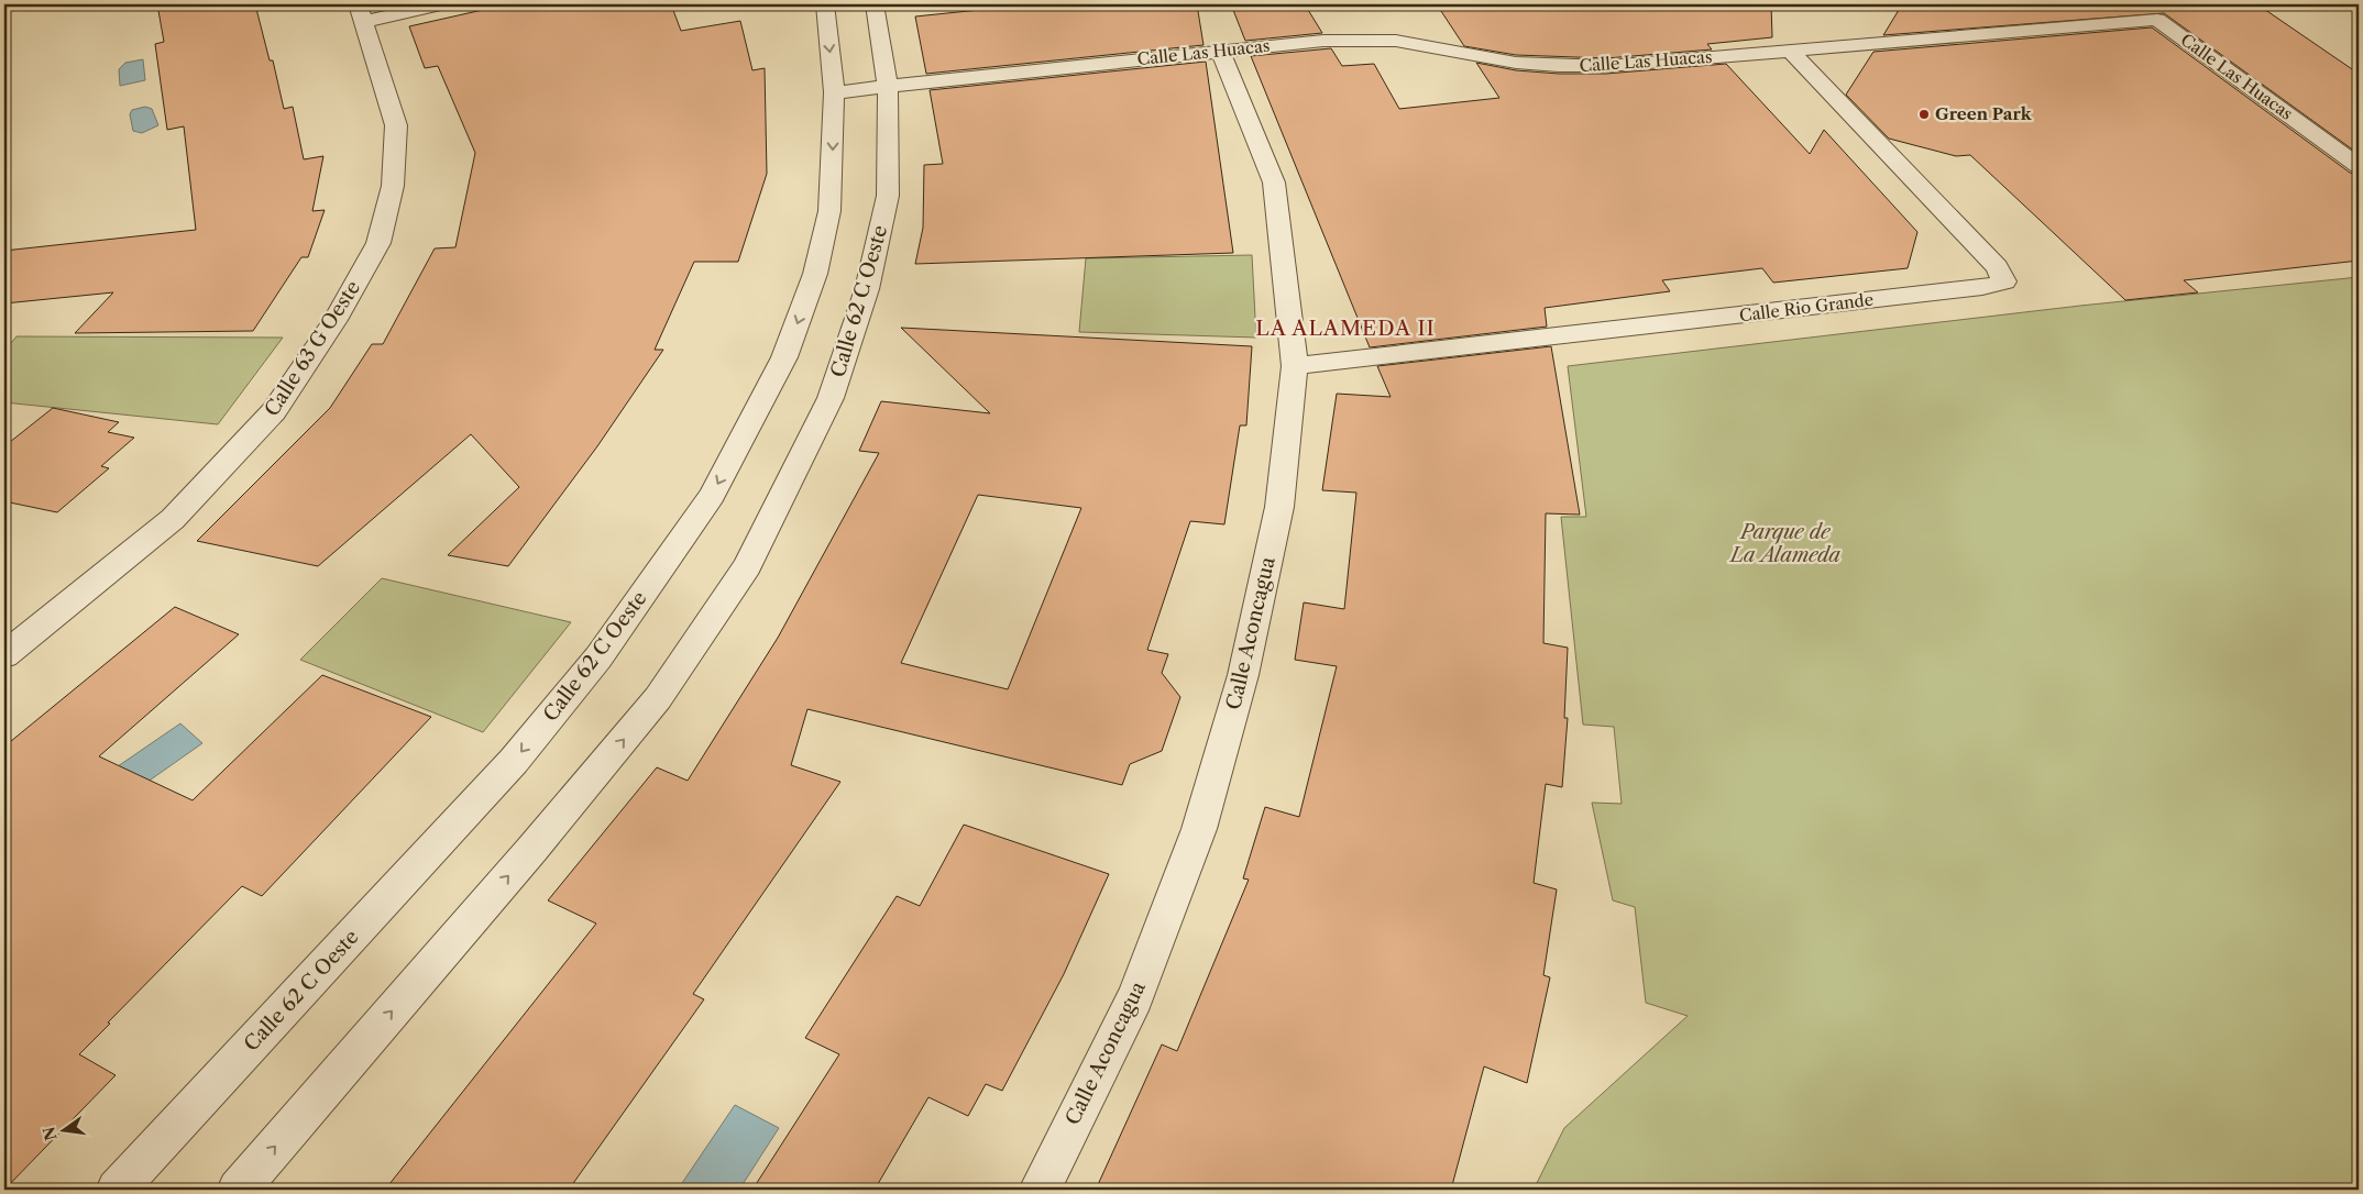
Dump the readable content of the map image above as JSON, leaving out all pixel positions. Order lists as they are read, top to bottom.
{
  "streets": {
    "street": [
      "Calle Las Huacas",
      "Calle 62 C Oeste",
      "Calle Rio Grande",
      "Calle 63 G Oeste",
      "Calle Aconcagua"
    ]
  },
  "crossings": [
    ["Calle Las Huacas", "Calle 62 C Oeste"],
    ["Calle Las Huacas", "Calle Rio Grande"],
    ["Calle Las Huacas", "Calle Aconcagua"],
    ["Calle Rio Grande", "Calle Aconcagua"]
  ],
  "districts": ["LA ALAMEDA II"],
  "parks": ["Parque de La Alameda"],
  "places": ["Green Park"],
  "north": "left"
}
